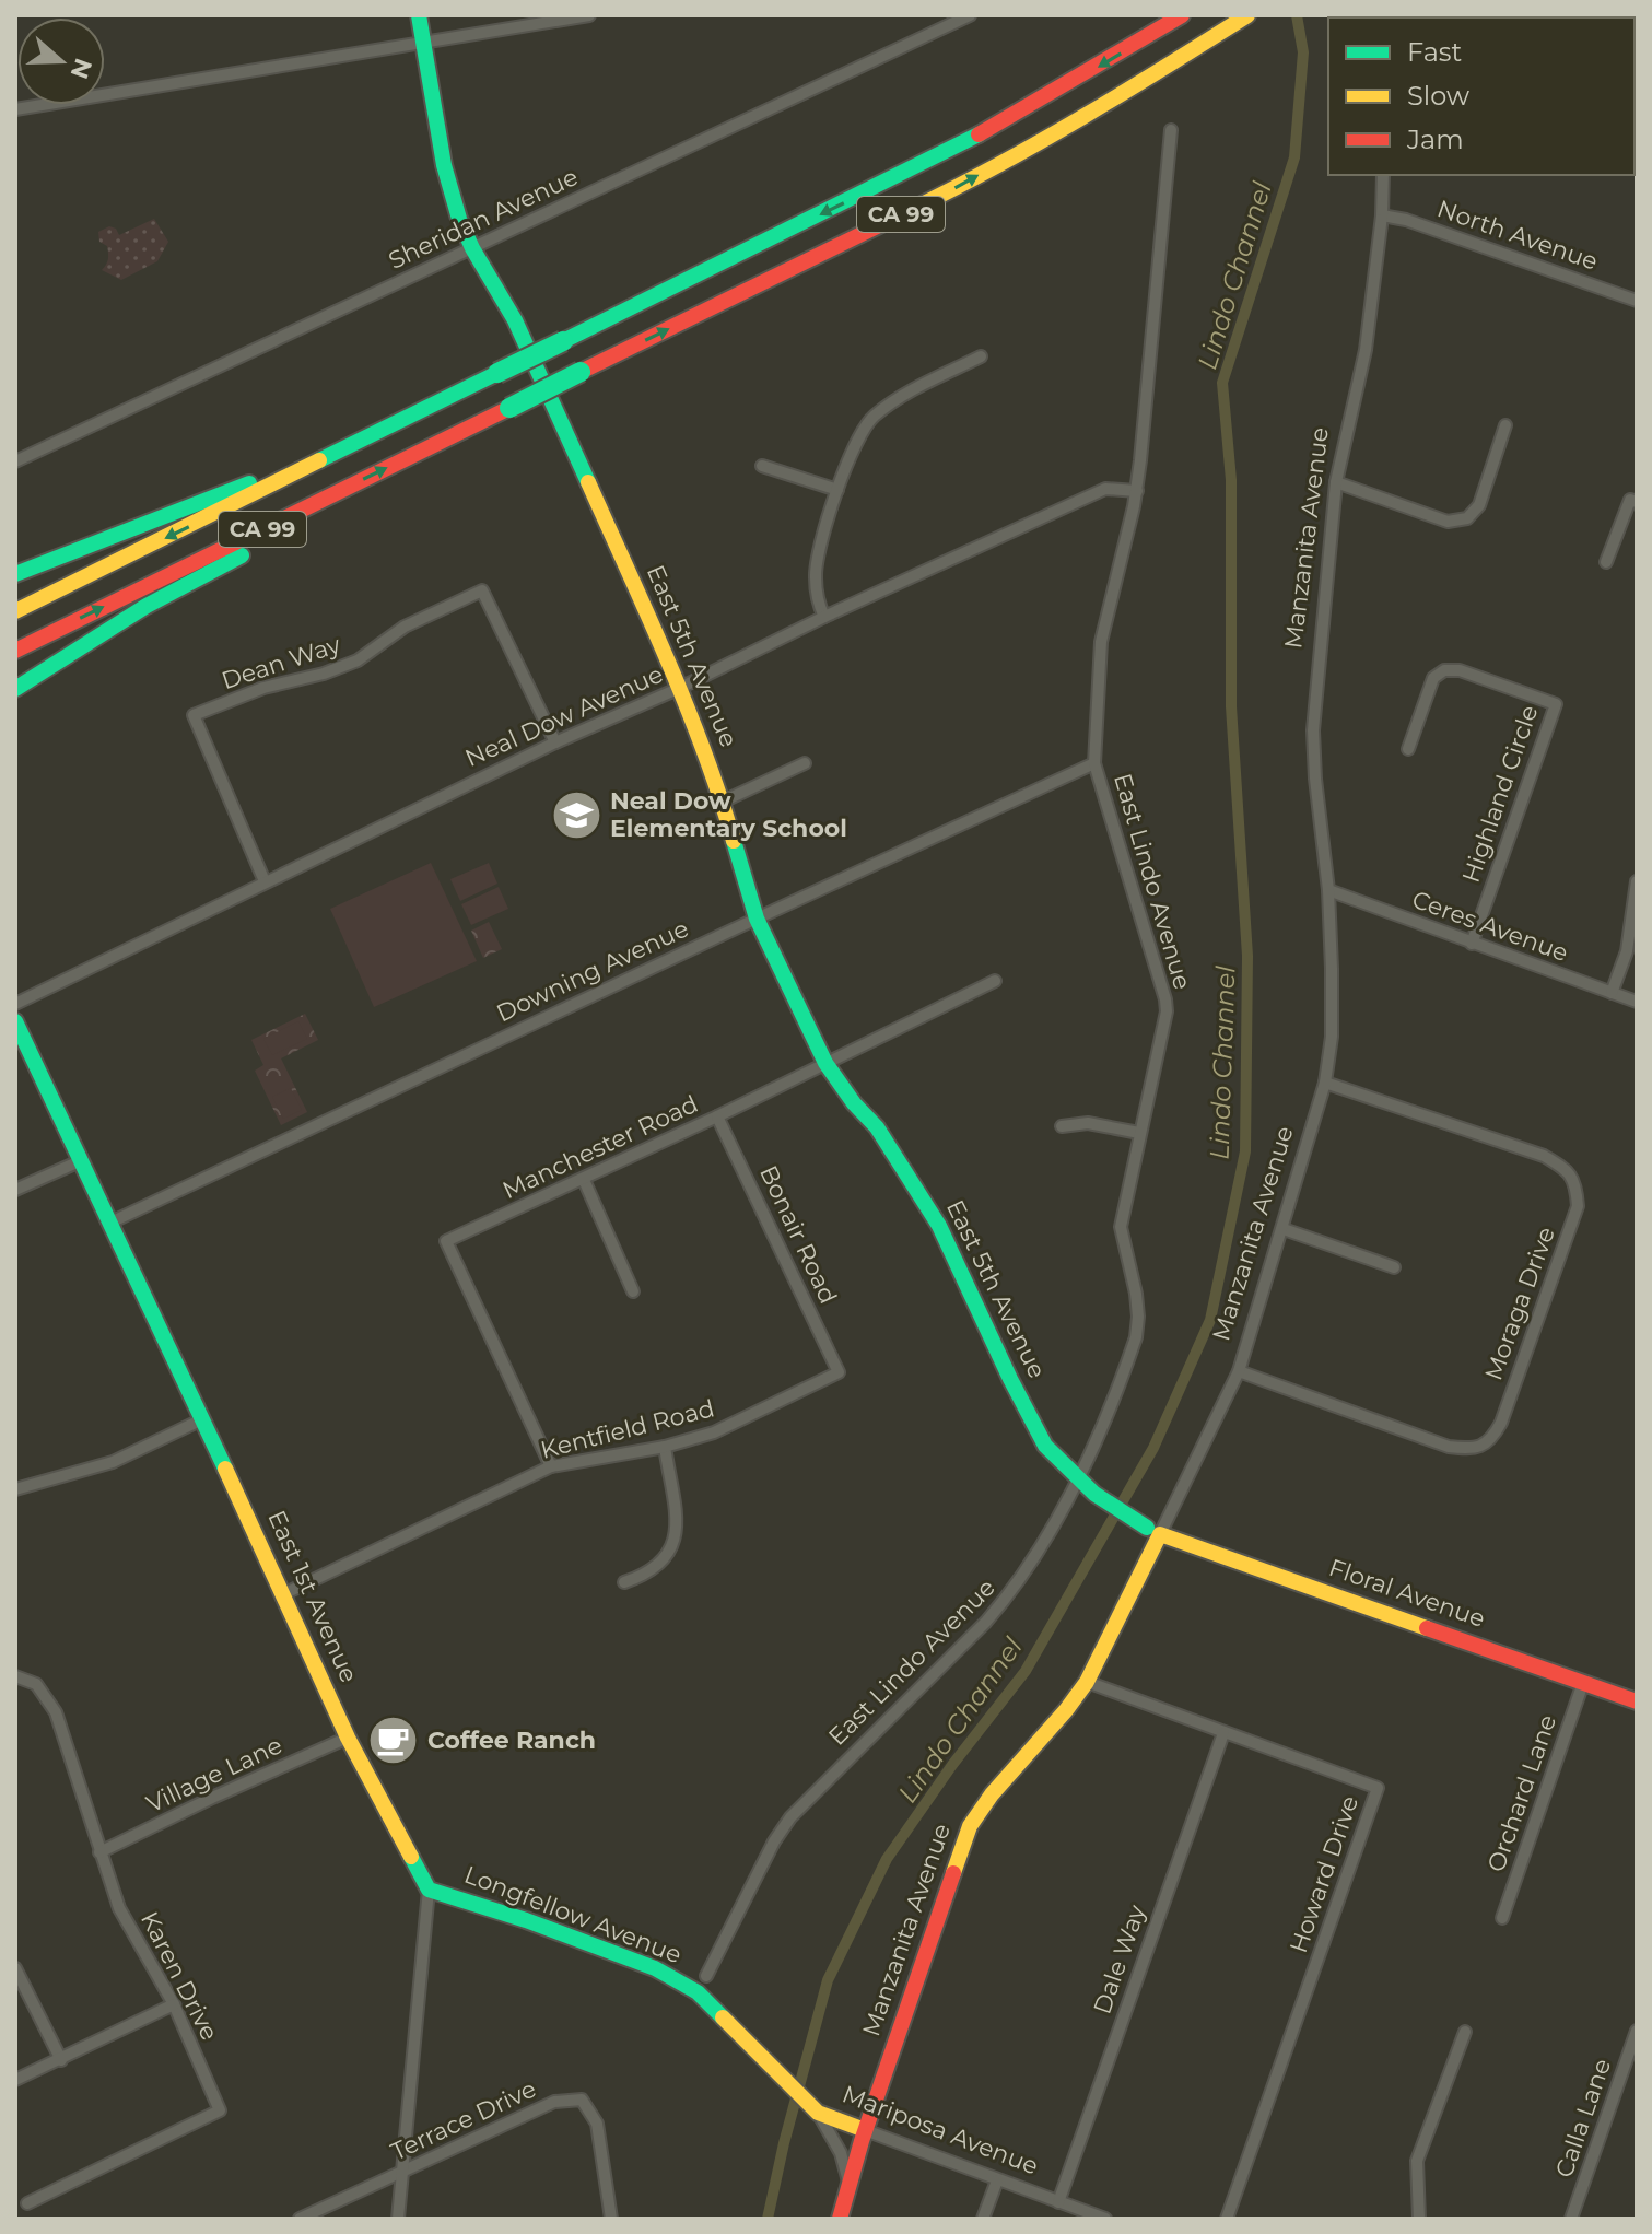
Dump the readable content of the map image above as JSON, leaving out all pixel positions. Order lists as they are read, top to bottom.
{
  "streets": {
    "main road": [
      "CA 99",
      "Manzanita Avenue",
      "East 5th Avenue",
      "Floral Avenue",
      "East 1st Avenue",
      "Longfellow Avenue",
      "Mariposa Avenue"
    ],
    "street": [
      "Sheridan Avenue",
      "North Avenue",
      "Dean Way",
      "Neal Dow Avenue",
      "Highland Circle",
      "East Lindo Avenue",
      "Ceres Avenue",
      "Downing Avenue",
      "Manchester Road",
      "Bonair Road",
      "Moraga Drive",
      "Kentfield Road",
      "Village Lane",
      "Orchard Lane",
      "Howard Drive",
      "Dale Way",
      "Karen Drive",
      "Calla Lane",
      "Terrace Drive"
    ]
  },
  "crossings": [
    ["Sheridan Avenue", "East 5th Avenue"],
    ["North Avenue", "Manzanita Avenue"],
    ["Manzanita Avenue", "East 5th Avenue"],
    ["Manzanita Avenue", "Ceres Avenue"],
    ["Manzanita Avenue", "Moraga Drive"],
    ["Manzanita Avenue", "Floral Avenue"],
    ["Manzanita Avenue", "Howard Drive"],
    ["Manzanita Avenue", "Mariposa Avenue"],
    ["East 5th Avenue", "Neal Dow Avenue"],
    ["East 5th Avenue", "East Lindo Avenue"],
    ["East 5th Avenue", "Downing Avenue"],
    ["East 5th Avenue", "Manchester Road"],
    ["East 5th Avenue", "Floral Avenue"],
    ["Dean Way", "Neal Dow Avenue"],
    ["Neal Dow Avenue", "East Lindo Avenue"],
    ["Highland Circle", "Ceres Avenue"],
    ["East Lindo Avenue", "Downing Avenue"],
    ["East Lindo Avenue", "Longfellow Avenue"],
    ["East Lindo Avenue", "Mariposa Avenue"],
    ["Downing Avenue", "East 1st Avenue"],
    ["Manchester Road", "Bonair Road"],
    ["Manchester Road", "Kentfield Road"],
    ["Bonair Road", "Kentfield Road"],
    ["Kentfield Road", "East 1st Avenue"],
    ["Floral Avenue", "Orchard Lane"],
    ["East 1st Avenue", "Village Lane"],
    ["East 1st Avenue", "Longfellow Avenue"],
    ["Village Lane", "Karen Drive"],
    ["Howard Drive", "Dale Way"],
    ["Longfellow Avenue", "Mariposa Avenue"],
    ["Dale Way", "Mariposa Avenue"]
  ],
  "water": ["Lindo Channel"],
  "places": {
    "school or university": ["Neal Dow Elementary School"],
    "cafe": ["Coffee Ranch"]
  },
  "legend": ["Fast", "Slow", "Jam"],
  "north": "right"
}
